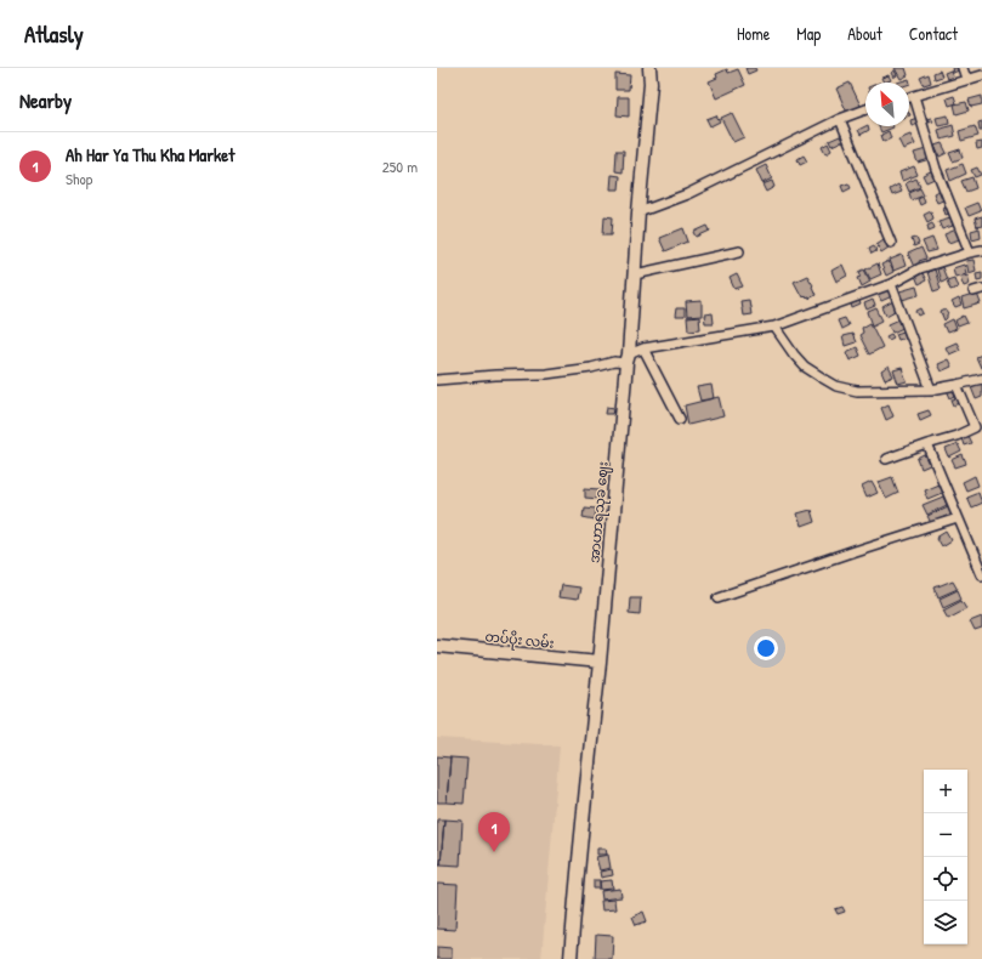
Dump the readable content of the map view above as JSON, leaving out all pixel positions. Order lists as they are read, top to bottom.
{
  "streets": {
    "street": ["အာဟာရသုခ ဈေး", "တပ်ပိုး လမ်း"]
  },
  "crossings": [
    ["အာဟာရသုခ ဈေး", "တပ်ပိုး လမ်း"]
  ],
  "north": "top left",
  "page": {
    "header": "Atlasly",
    "nav": [
      "Home",
      "Map",
      "About",
      "Contact"
    ],
    "heading": "Nearby",
    "list": [
      {
        "mark": "1",
        "name": "Ah Har Ya Thu Kha Market",
        "note": "Shop",
        "value": "250 m"
      }
    ],
    "map_buttons": ["+", "−"],
    "pins": "1"
  }
}
